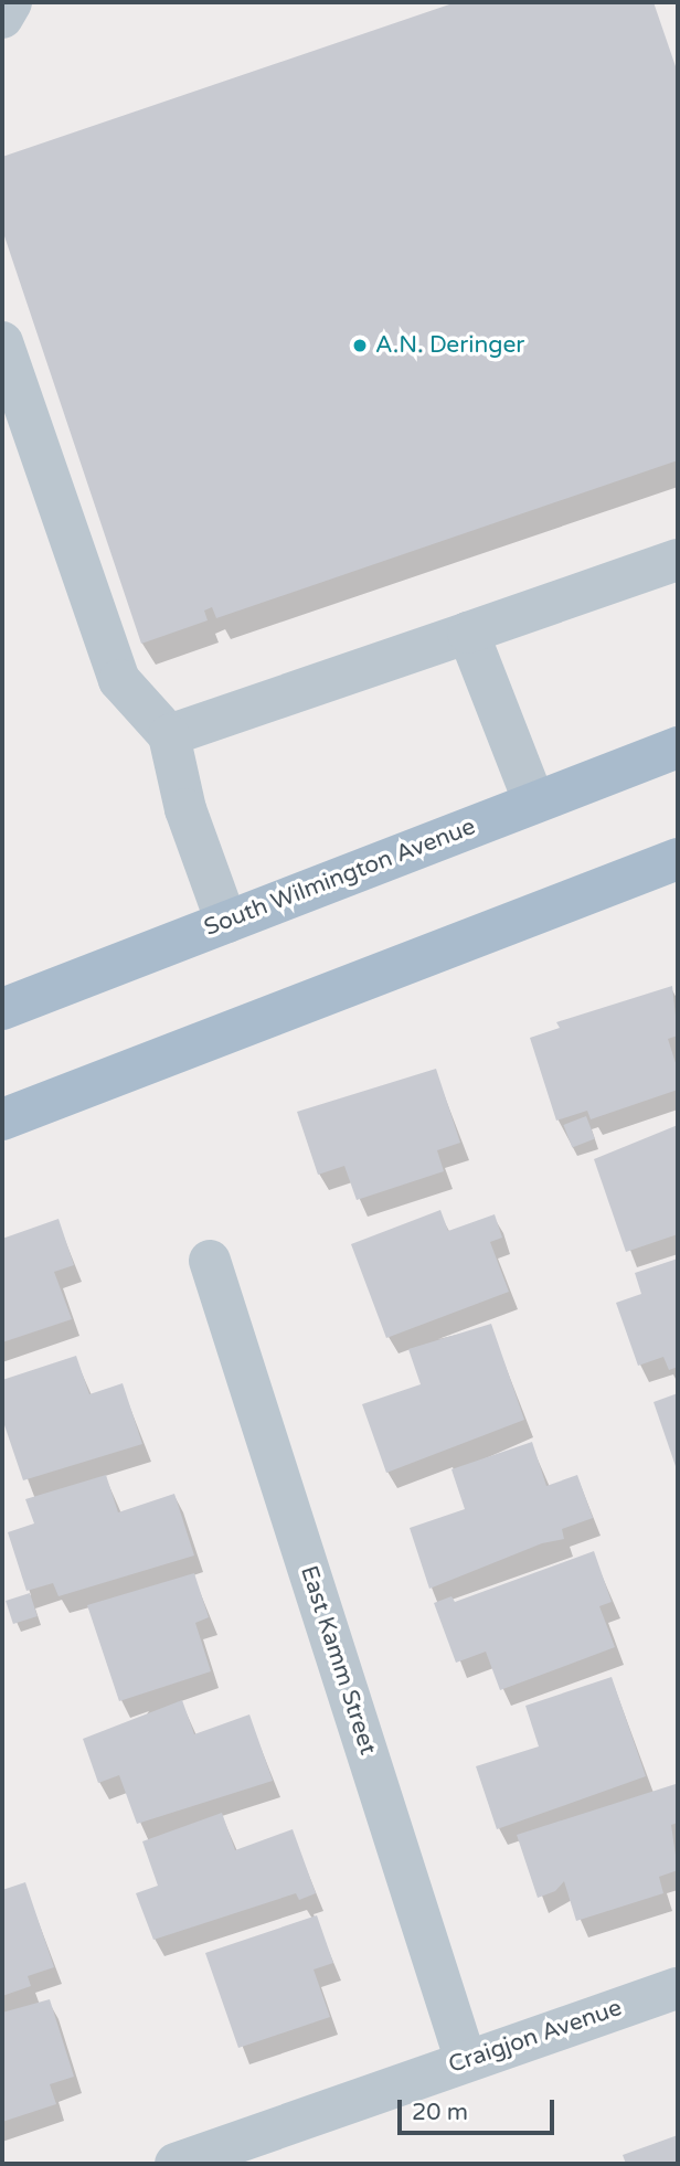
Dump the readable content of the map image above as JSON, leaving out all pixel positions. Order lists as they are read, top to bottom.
{
  "streets": {
    "main road": ["South Wilmington Avenue"],
    "street": ["East Kamm Street", "Craigjon Avenue"]
  },
  "crossings": [
    ["East Kamm Street", "Craigjon Avenue"]
  ],
  "places": ["A.N. Deringer"],
  "scale_bar": "20 m"
}
